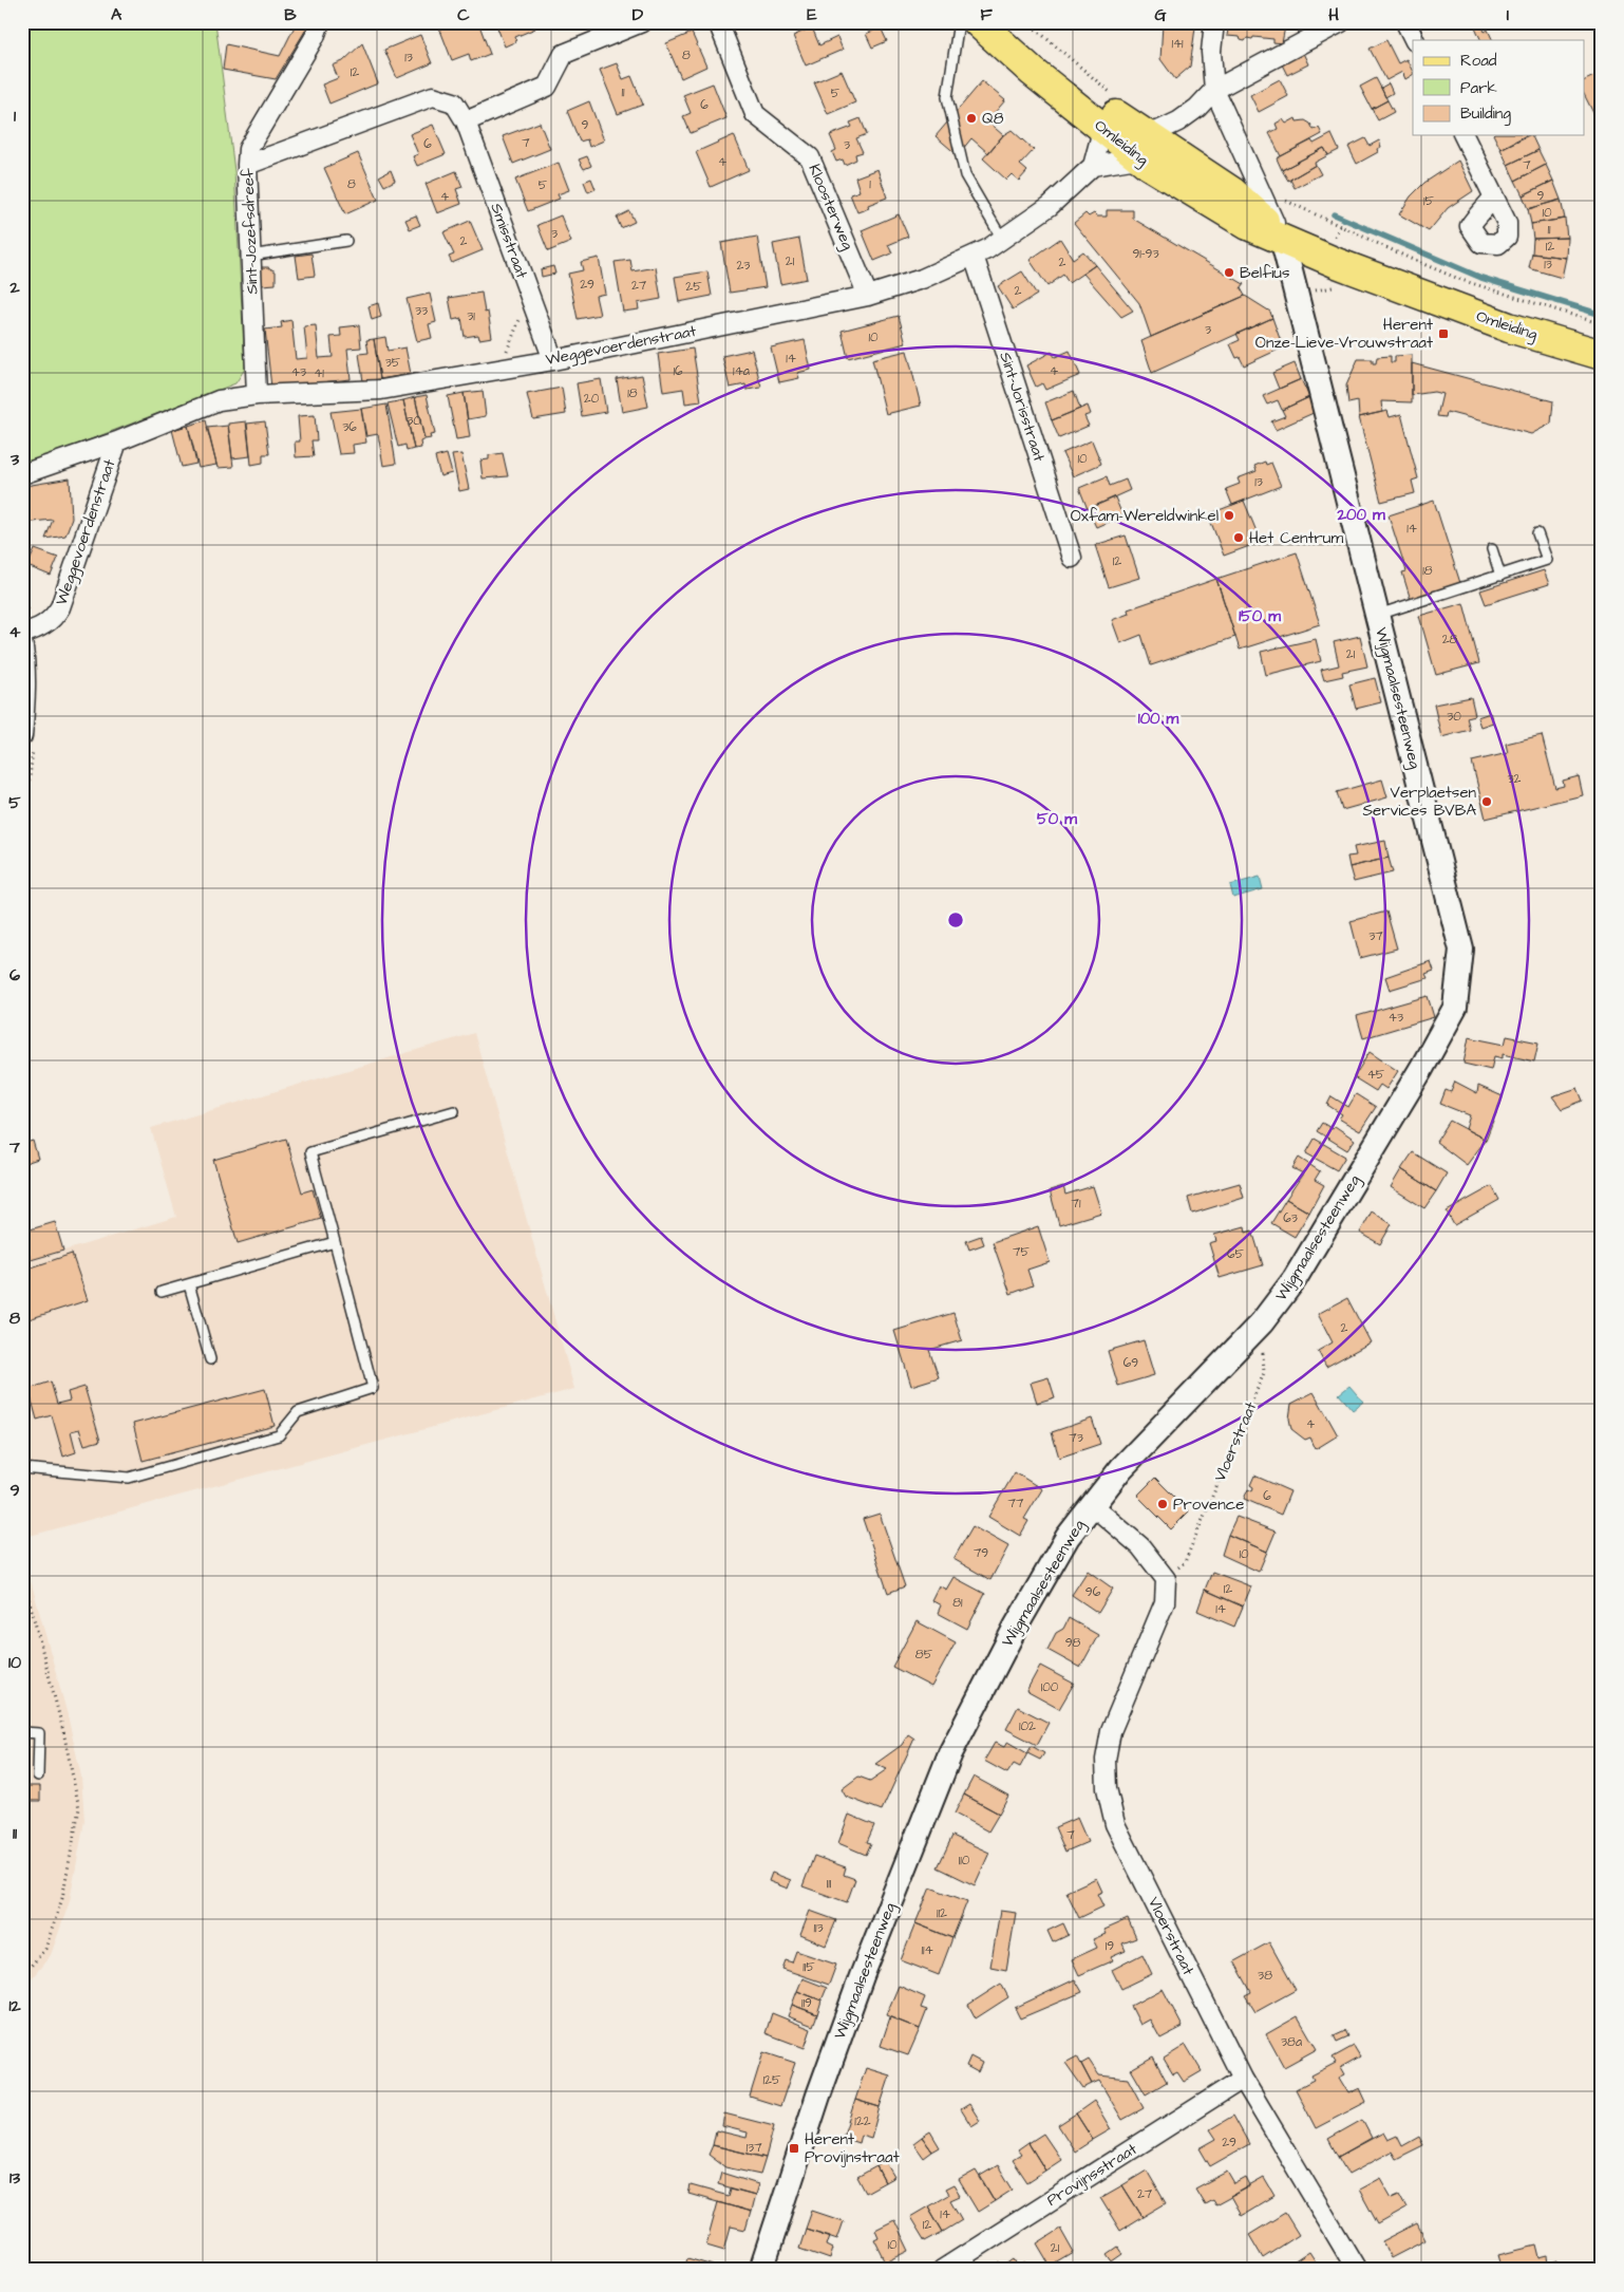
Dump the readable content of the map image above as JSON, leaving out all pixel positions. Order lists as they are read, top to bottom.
{
  "streets": {
    "main road": ["Omleiding"],
    "street": [
      "Kloosterweg",
      "Sint-Jozefsdreef",
      "Smisstraat",
      "Weggevoerdenstraat",
      "Sint-Jorisstraat",
      "Wijgmaalsesteenweg",
      "Vloerstraat",
      "Provijnsstraat"
    ]
  },
  "crossings": [
    ["Omleiding", "Wijgmaalsesteenweg"],
    ["Kloosterweg", "Weggevoerdenstraat"],
    ["Sint-Jozefsdreef", "Smisstraat"],
    ["Sint-Jozefsdreef", "Weggevoerdenstraat"],
    ["Smisstraat", "Weggevoerdenstraat"],
    ["Weggevoerdenstraat", "Sint-Jorisstraat"],
    ["Wijgmaalsesteenweg", "Vloerstraat"],
    ["Vloerstraat", "Provijnsstraat"]
  ],
  "places": {
    "other": [
      "Q8",
      "Belfius",
      "Oxfam-Wereldwinkel",
      "Het Centrum",
      "Verplaetsen Services BVBA",
      "Provence"
    ],
    "transit": ["Herent Onze-Lieve-Vrouwstraat", "Herent Provijnstraat"]
  },
  "house_numbers": [
    "141",
    "8",
    "13",
    "12",
    "11",
    "5",
    "6",
    "9",
    "7",
    "6",
    "3",
    "4",
    "7",
    "8",
    "1",
    "5",
    "9",
    "4",
    "15",
    "10",
    "11",
    "3",
    "2",
    "12",
    "91-93",
    "21",
    "2",
    "13",
    "23",
    "29",
    "27",
    "25",
    "2",
    "33",
    "31",
    "3",
    "10",
    "14",
    "35",
    "16",
    "14a",
    "4",
    "43",
    "41",
    "18",
    "20",
    "30",
    "36",
    "10",
    "13",
    "14",
    "12",
    "18",
    "28",
    "21",
    "30",
    "32",
    "37",
    "43",
    "45",
    "71",
    "63",
    "75",
    "65",
    "2",
    "69",
    "4",
    "73",
    "6",
    "77",
    "79",
    "10",
    "12",
    "96",
    "81",
    "14",
    "98",
    "85",
    "100",
    "102",
    "7",
    "110",
    "111",
    "112",
    "113",
    "19",
    "114",
    "115",
    "38",
    "119",
    "38a",
    "125",
    "122",
    "29",
    "137",
    "27",
    "14",
    "12",
    "10",
    "21"
  ],
  "legend": ["Road", "Park", "Building"],
  "grid": {
    "columns": [
      "A",
      "B",
      "C",
      "D",
      "E",
      "F",
      "G",
      "H",
      "I"
    ],
    "rows": [
      "1",
      "2",
      "3",
      "4",
      "5",
      "6",
      "7",
      "8",
      "9",
      "10",
      "11",
      "12",
      "13"
    ]
  },
  "rings": [
    "200 m",
    "150 m",
    "100 m",
    "50 m"
  ]
}
